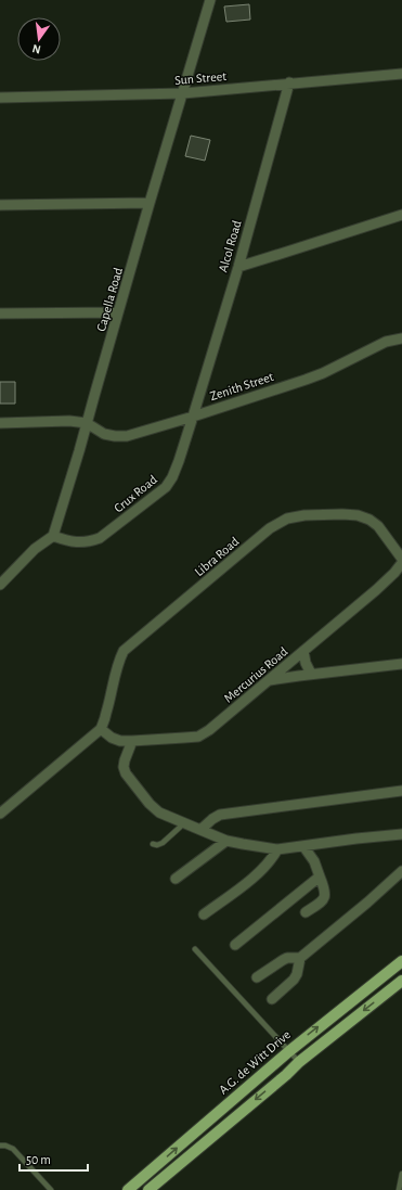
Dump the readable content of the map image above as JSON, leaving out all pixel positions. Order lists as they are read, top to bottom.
{
  "streets": {
    "main road": ["A.G. de Witt Drive"],
    "street": [
      "Sun Street",
      "Alcol Road",
      "Capella Road",
      "Zenith Street",
      "Crux Road",
      "Libra Road",
      "Mercurius Road"
    ]
  },
  "crossings": [
    ["Sun Street", "Alcol Road"],
    ["Sun Street", "Capella Road"],
    ["Alcol Road", "Zenith Street"],
    ["Alcol Road", "Crux Road"],
    ["Capella Road", "Zenith Street"],
    ["Capella Road", "Crux Road"],
    ["Zenith Street", "Crux Road"],
    ["Libra Road", "Mercurius Road"]
  ],
  "scale_bar": "50 m",
  "north": "bottom"
}
